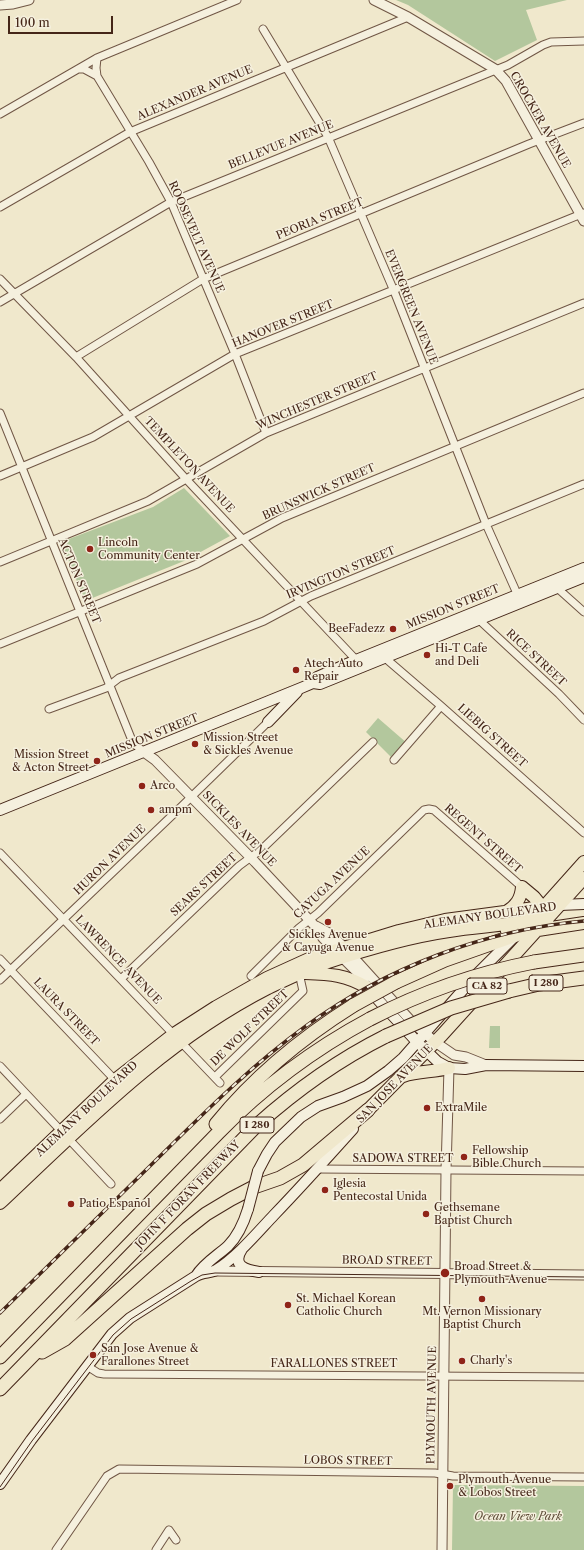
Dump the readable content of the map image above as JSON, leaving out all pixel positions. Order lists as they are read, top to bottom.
{
  "streets": {
    "highway": ["I 280", "JOHN F FORAN FREEWAY"],
    "main road": [
      "MISSION STREET",
      "SICKLES AVENUE",
      "ALEMANY BOULEVARD",
      "CA 82",
      "SAN JOSE AVENUE"
    ],
    "street": [
      "ALEXANDER AVENUE",
      "CROCKER AVENUE",
      "BELLEVUE AVENUE",
      "PEORIA STREET",
      "ROOSEVELT AVENUE",
      "EVERGREEN AVENUE",
      "HANOVER STREET",
      "WINCHESTER STREET",
      "TEMPLETON AVENUE",
      "BRUNSWICK STREET",
      "IRVINGTON STREET",
      "ACTON STREET",
      "RICE STREET",
      "LIEBIG STREET",
      "REGENT STREET",
      "HURON AVENUE",
      "CAYUGA AVENUE",
      "SEARS STREET",
      "LAWRENCE AVENUE",
      "LAURA STREET",
      "DE WOLF STREET",
      "SADOWA STREET",
      "BROAD STREET",
      "FARALLONES STREET",
      "PLYMOUTH AVENUE",
      "LOBOS STREET"
    ]
  },
  "crossings": [
    ["ALEXANDER AVENUE", "CROCKER AVENUE"],
    ["ALEXANDER AVENUE", "ROOSEVELT AVENUE"],
    ["ALEXANDER AVENUE", "EVERGREEN AVENUE"],
    ["CROCKER AVENUE", "BELLEVUE AVENUE"],
    ["CROCKER AVENUE", "PEORIA STREET"],
    ["CROCKER AVENUE", "HANOVER STREET"],
    ["BELLEVUE AVENUE", "ROOSEVELT AVENUE"],
    ["BELLEVUE AVENUE", "EVERGREEN AVENUE"],
    ["BELLEVUE AVENUE", "TEMPLETON AVENUE"],
    ["PEORIA STREET", "ROOSEVELT AVENUE"],
    ["PEORIA STREET", "EVERGREEN AVENUE"],
    ["PEORIA STREET", "TEMPLETON AVENUE"],
    ["ROOSEVELT AVENUE", "HANOVER STREET"],
    ["ROOSEVELT AVENUE", "WINCHESTER STREET"],
    ["EVERGREEN AVENUE", "HANOVER STREET"],
    ["EVERGREEN AVENUE", "WINCHESTER STREET"],
    ["EVERGREEN AVENUE", "BRUNSWICK STREET"],
    ["EVERGREEN AVENUE", "IRVINGTON STREET"],
    ["EVERGREEN AVENUE", "MISSION STREET"],
    ["HANOVER STREET", "TEMPLETON AVENUE"],
    ["HANOVER STREET", "ACTON STREET"],
    ["WINCHESTER STREET", "TEMPLETON AVENUE"],
    ["WINCHESTER STREET", "ACTON STREET"],
    ["TEMPLETON AVENUE", "BRUNSWICK STREET"],
    ["TEMPLETON AVENUE", "IRVINGTON STREET"],
    ["TEMPLETON AVENUE", "MISSION STREET"],
    ["BRUNSWICK STREET", "ACTON STREET"],
    ["IRVINGTON STREET", "ACTON STREET"],
    ["ACTON STREET", "MISSION STREET"],
    ["ACTON STREET", "SICKLES AVENUE"],
    ["MISSION STREET", "RICE STREET"],
    ["MISSION STREET", "LIEBIG STREET"],
    ["MISSION STREET", "SICKLES AVENUE"],
    ["SICKLES AVENUE", "HURON AVENUE"],
    ["SICKLES AVENUE", "CAYUGA AVENUE"],
    ["SICKLES AVENUE", "SEARS STREET"],
    ["SICKLES AVENUE", "ALEMANY BOULEVARD"],
    ["SICKLES AVENUE", "SAN JOSE AVENUE"],
    ["REGENT STREET", "CAYUGA AVENUE"],
    ["HURON AVENUE", "LAWRENCE AVENUE"],
    ["HURON AVENUE", "LAURA STREET"],
    ["SEARS STREET", "LAWRENCE AVENUE"],
    ["ALEMANY BOULEVARD", "LAWRENCE AVENUE"],
    ["ALEMANY BOULEVARD", "LAURA STREET"],
    ["ALEMANY BOULEVARD", "DE WOLF STREET"],
    ["ALEMANY BOULEVARD", "SAN JOSE AVENUE"],
    ["LAWRENCE AVENUE", "DE WOLF STREET"],
    ["SAN JOSE AVENUE", "SADOWA STREET"],
    ["SAN JOSE AVENUE", "BROAD STREET"],
    ["SAN JOSE AVENUE", "FARALLONES STREET"],
    ["SADOWA STREET", "PLYMOUTH AVENUE"],
    ["BROAD STREET", "PLYMOUTH AVENUE"],
    ["FARALLONES STREET", "PLYMOUTH AVENUE"],
    ["PLYMOUTH AVENUE", "LOBOS STREET"]
  ],
  "parks": ["Ocean View Park"],
  "places": [
    "Lincoln Community Center",
    "BeeFadezz",
    "Hi-T Cafe and Deli",
    "Atech Auto Repair",
    "Mission Street & Sickles Avenue",
    "Mission Street & Acton Street",
    "Arco",
    "ampm",
    "Sickles Avenue & Cayuga Avenue",
    "ExtraMile",
    "Fellowship Bible Church",
    "Iglesia Pentecostal Unida",
    "Patio Español",
    "Gethsemane Baptist Church",
    "Broad Street & Plymouth Avenue",
    "Mt. Vernon Missionary Baptist Church",
    "St. Michael Korean Catholic Church",
    "San Jose Avenue & Farallones Street",
    "Charly's",
    "Plymouth Avenue & Lobos Street"
  ],
  "scale_bar": "100 m"
}
